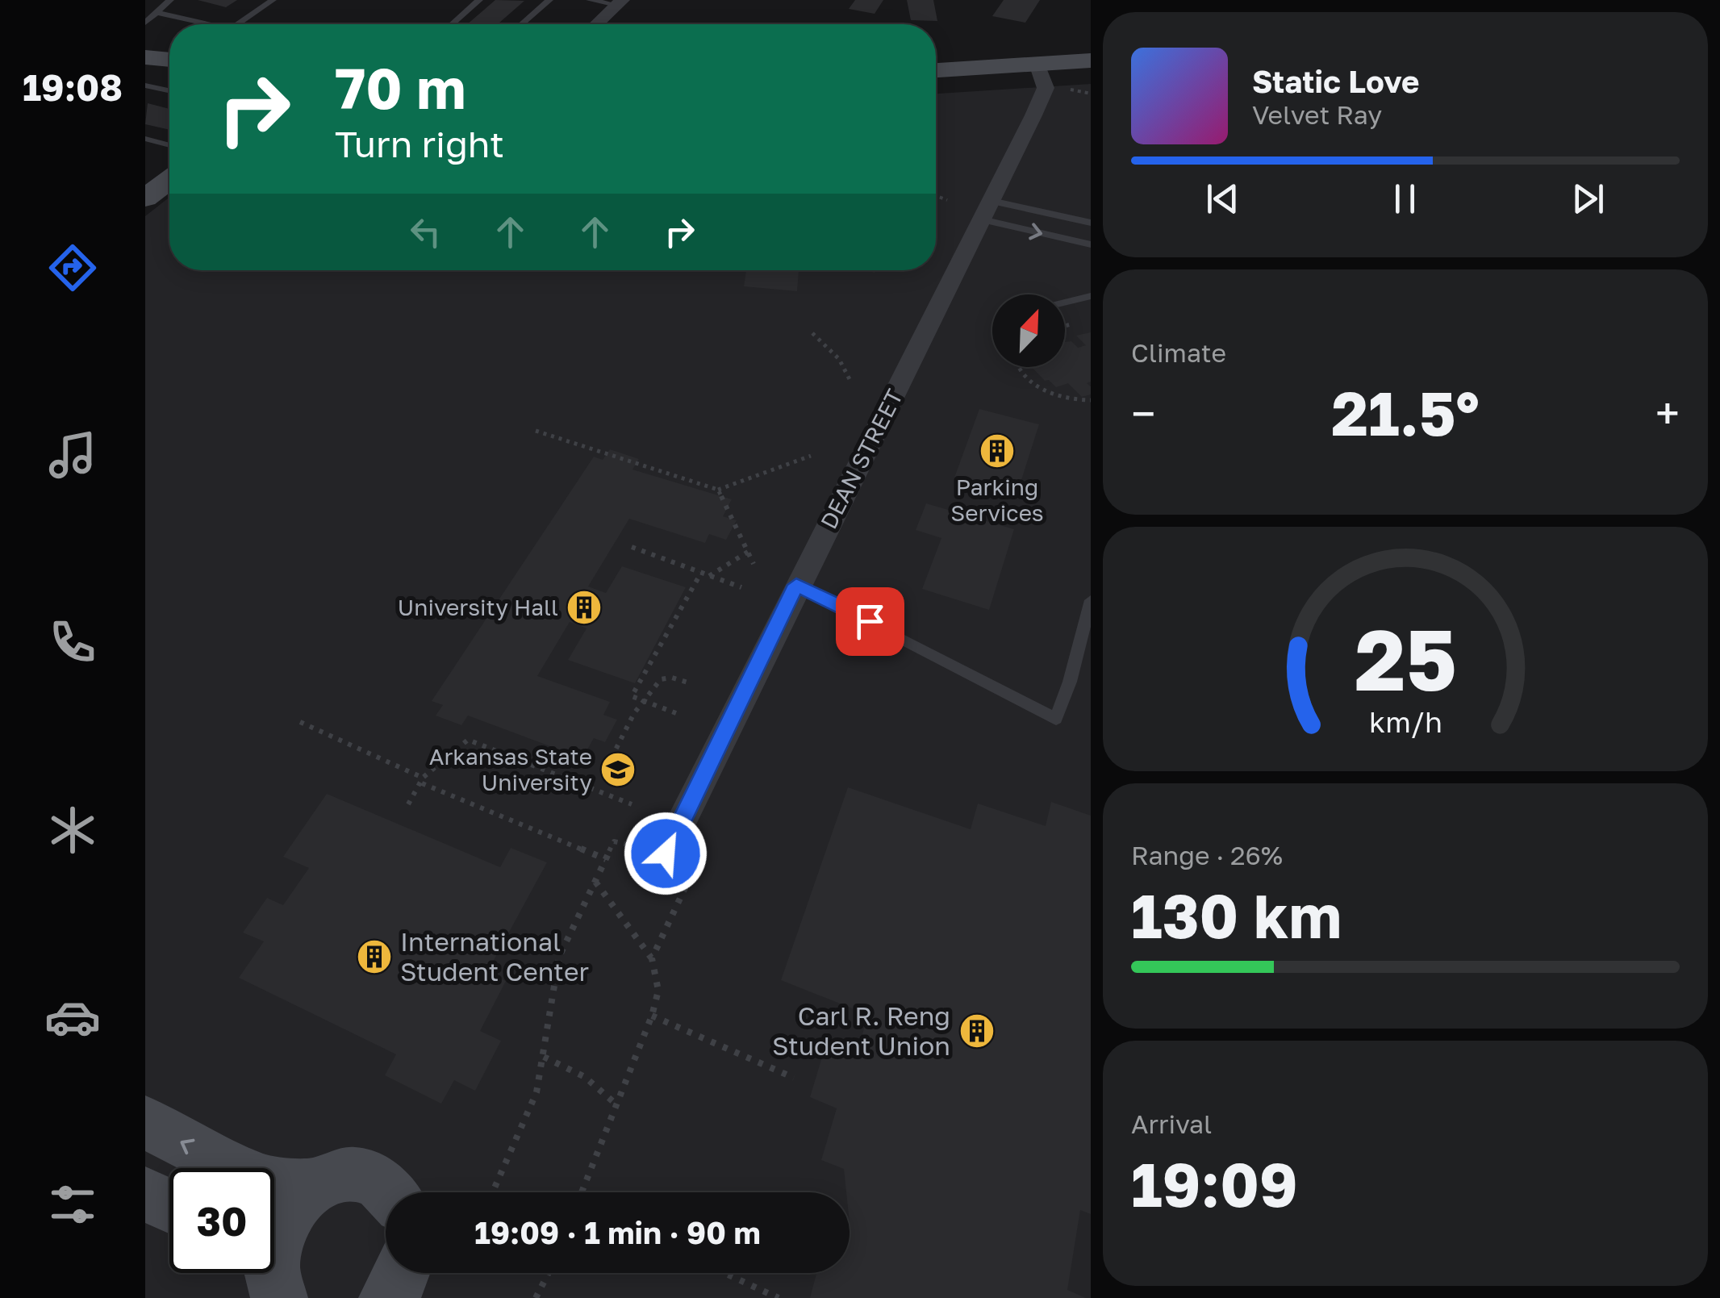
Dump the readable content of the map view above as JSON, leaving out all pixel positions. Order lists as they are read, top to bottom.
{
  "streets": {
    "street": ["DEAN STREET"]
  },
  "places": {
    "building": [
      "Parking Services",
      "University Hall",
      "International Student Center",
      "Carl R. Reng Student Union"
    ],
    "school or university": ["Arkansas State University"]
  },
  "north": "top right",
  "page": {
    "tabs": "19:08",
    "turn": ["70 m", "Turn right"],
    "song": ["Static Love", "Velvet Ray"],
    "tile": [
      "Climate",
      ["Range · 26%", "130 km"],
      ["Arrival", "19:09"]
    ],
    "heat": ["−", "21.5°", "+"],
    "limit": "30",
    "trip": "19:09 · 1 min · 90 m",
    "gauge": ["25", "km/h"]
  }
}
